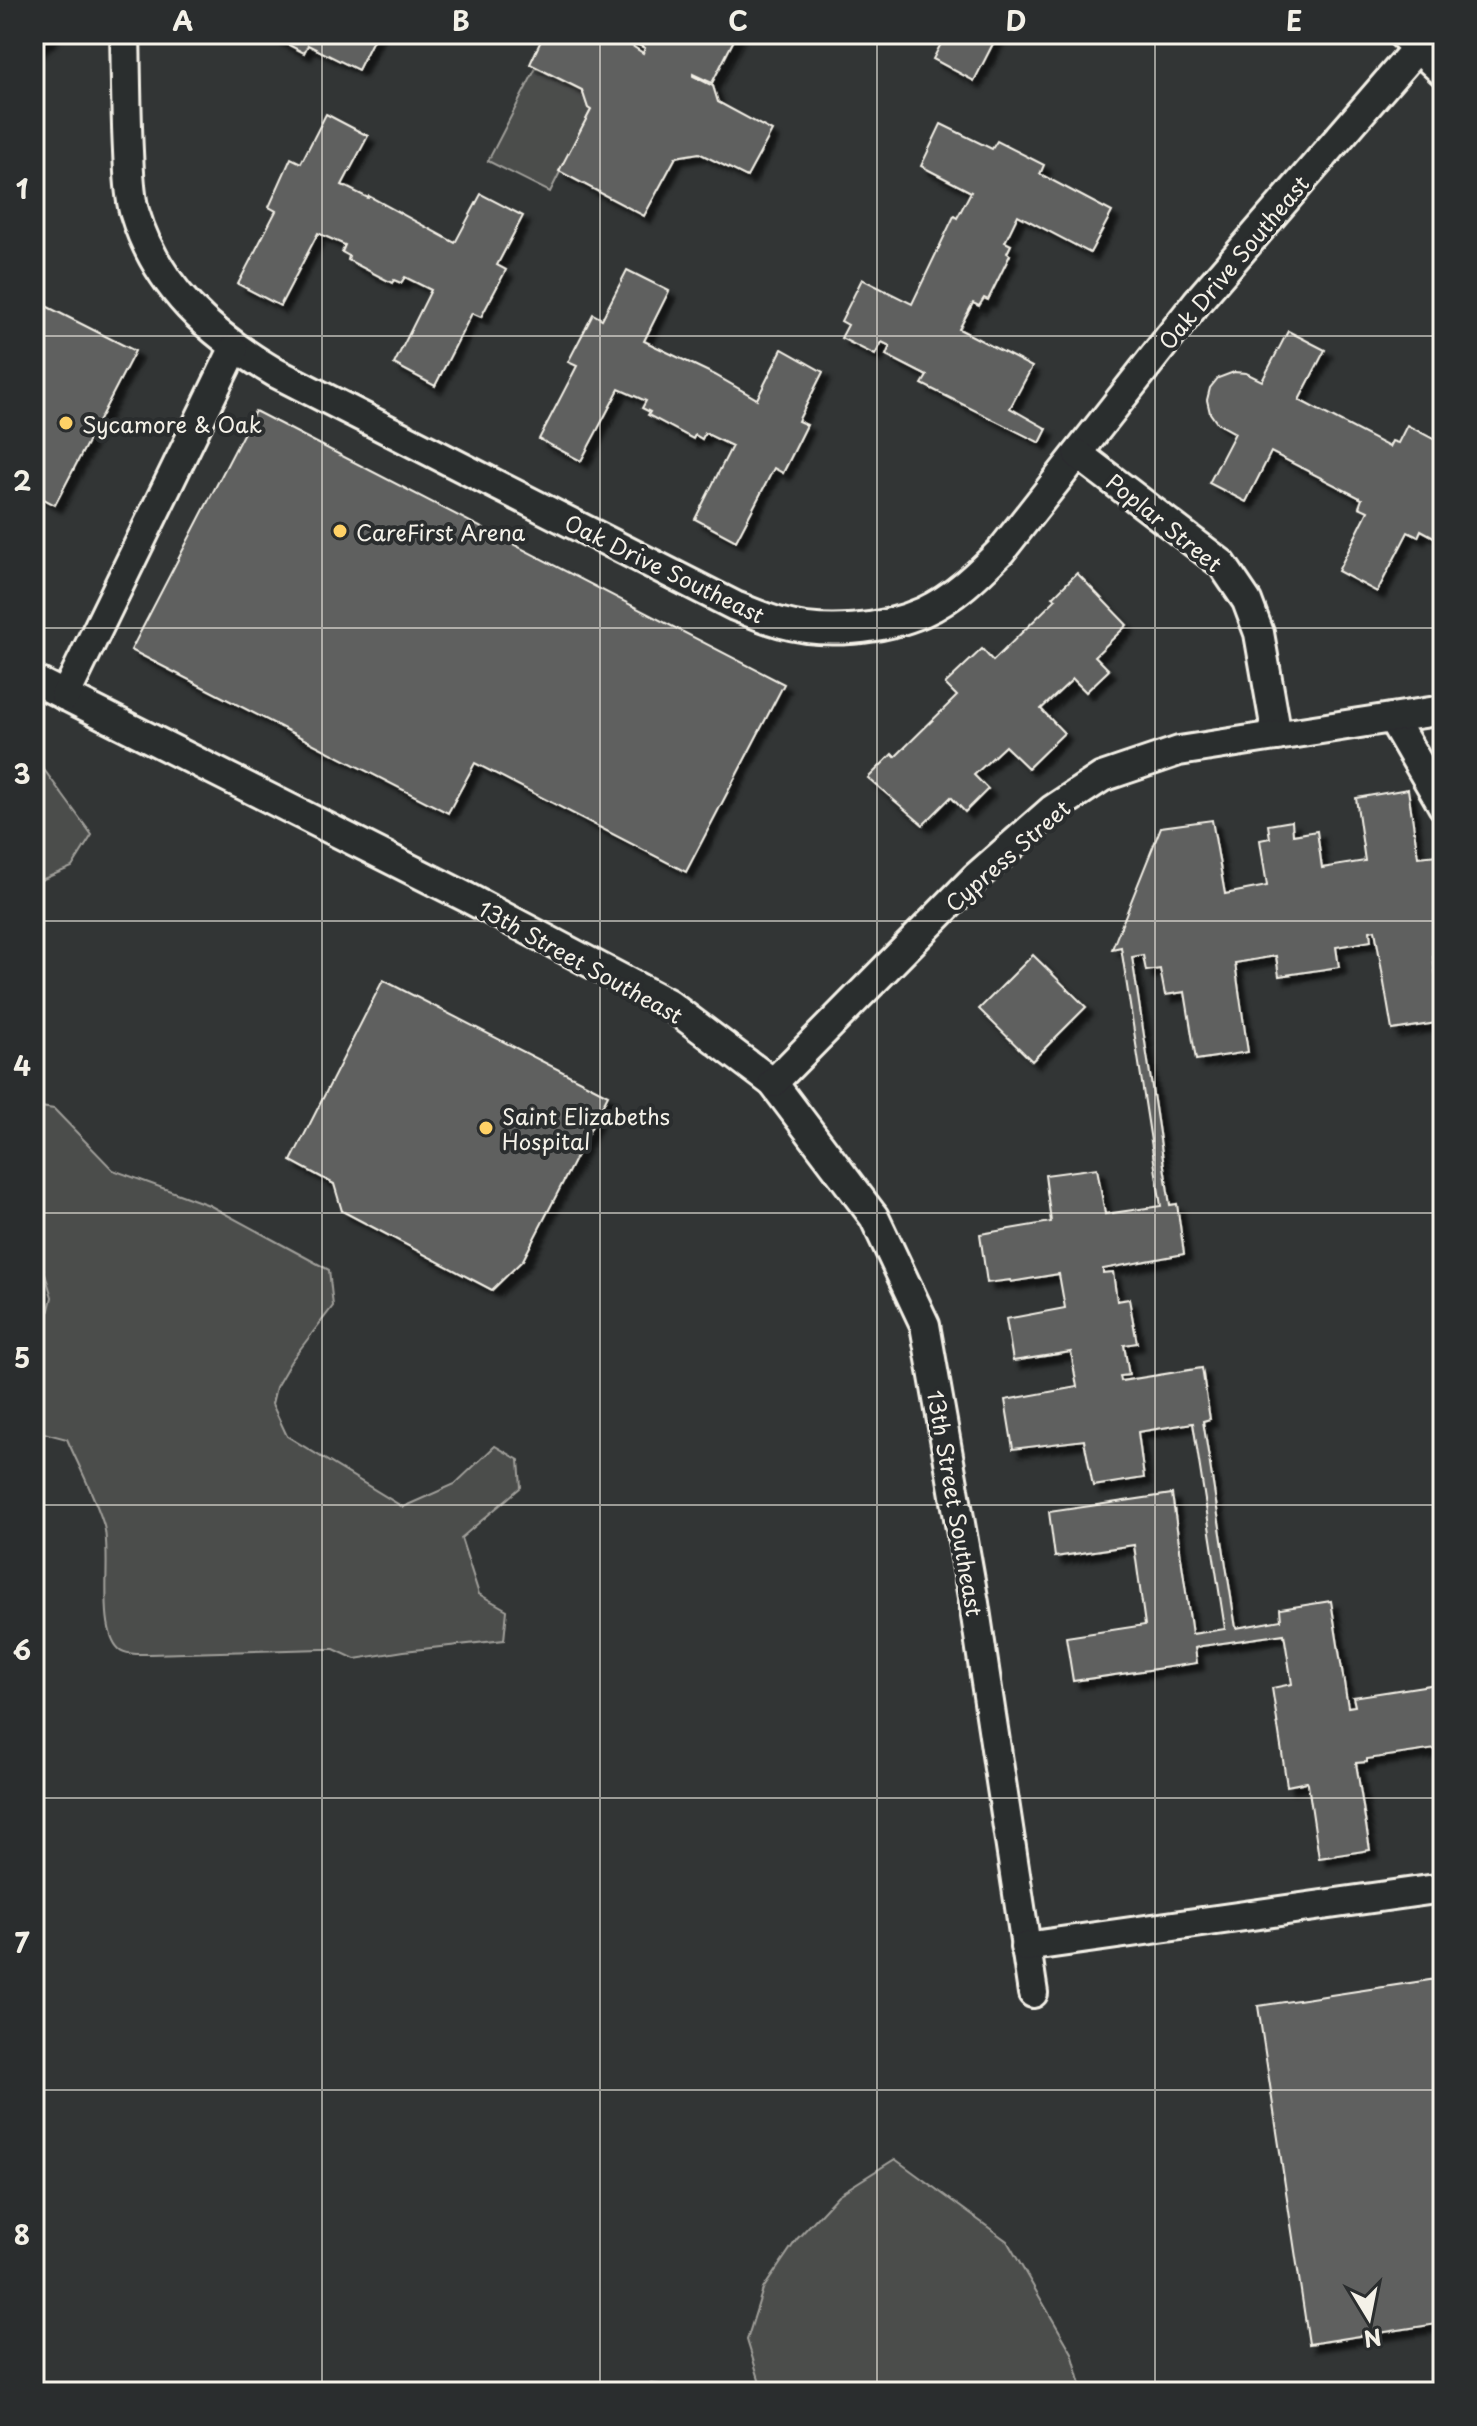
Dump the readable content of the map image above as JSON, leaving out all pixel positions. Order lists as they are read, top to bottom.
{
  "streets": {
    "street": [
      "Oak Drive Southeast",
      "Poplar Street",
      "Cypress Street",
      "13th Street Southeast"
    ]
  },
  "crossings": [
    ["Oak Drive Southeast", "Poplar Street"],
    ["Poplar Street", "Cypress Street"],
    ["Cypress Street", "13th Street Southeast"]
  ],
  "places": ["Sycamore & Oak", "CareFirst Arena", "Saint Elizabeths Hospital"],
  "north": "bottom",
  "grid": {
    "columns": [
      "A",
      "B",
      "C",
      "D",
      "E"
    ],
    "rows": [
      "1",
      "2",
      "3",
      "4",
      "5",
      "6",
      "7",
      "8"
    ]
  }
}
